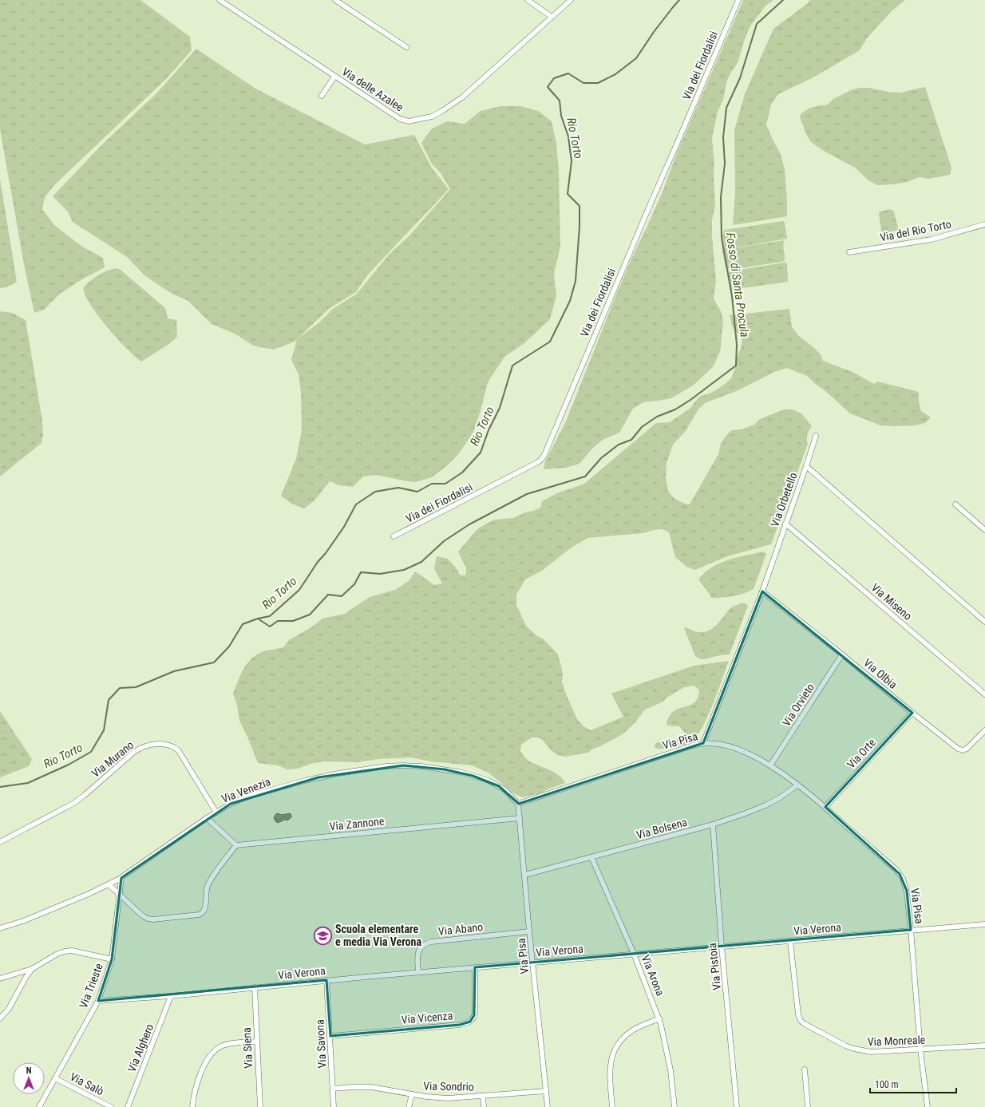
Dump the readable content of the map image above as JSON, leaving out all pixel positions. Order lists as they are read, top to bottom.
{
  "streets": {
    "street": [
      "Via dei Fiordalisi",
      "Via delle Azalee",
      "Via del Rio Torto",
      "Via Orbetello",
      "Via Miseno",
      "Via Olbia",
      "Via Orvieto",
      "Via Pisa",
      "Via Orte",
      "Via Murano",
      "Via Venezia",
      "Via Zannone",
      "Via Bolsena",
      "Via Abano",
      "Via Verona",
      "Via Pistoia",
      "Via Arona",
      "Via Trieste",
      "Via Vicenza",
      "Via Monreale",
      "Via Savona",
      "Via Alghero",
      "Via Siena",
      "Via Salò",
      "Via Sondrio"
    ]
  },
  "crossings": [
    ["Via Orbetello", "Via Miseno"],
    ["Via Orbetello", "Via Olbia"],
    ["Via Orbetello", "Via Pisa"],
    ["Via Olbia", "Via Orvieto"],
    ["Via Olbia", "Via Orte"],
    ["Via Orvieto", "Via Pisa"],
    ["Via Pisa", "Via Orte"],
    ["Via Pisa", "Via Venezia"],
    ["Via Pisa", "Via Zannone"],
    ["Via Pisa", "Via Bolsena"],
    ["Via Pisa", "Via Abano"],
    ["Via Pisa", "Via Verona"],
    ["Via Pisa", "Via Monreale"],
    ["Via Pisa", "Via Sondrio"],
    ["Via Murano", "Via Venezia"],
    ["Via Venezia", "Via Trieste"],
    ["Via Bolsena", "Via Pistoia"],
    ["Via Bolsena", "Via Arona"],
    ["Via Abano", "Via Verona"],
    ["Via Verona", "Via Pistoia"],
    ["Via Verona", "Via Arona"],
    ["Via Verona", "Via Trieste"],
    ["Via Verona", "Via Vicenza"],
    ["Via Verona", "Via Monreale"],
    ["Via Verona", "Via Savona"],
    ["Via Verona", "Via Alghero"],
    ["Via Verona", "Via Siena"],
    ["Via Trieste", "Via Salò"],
    ["Via Vicenza", "Via Savona"],
    ["Via Savona", "Via Sondrio"]
  ],
  "water": ["Rio Torto", "Fosso di Santa Procula"],
  "places": {
    "school or university": ["Scuola elementare e media Via Verona"]
  },
  "scale_bar": "100 m",
  "north": "top"
}
